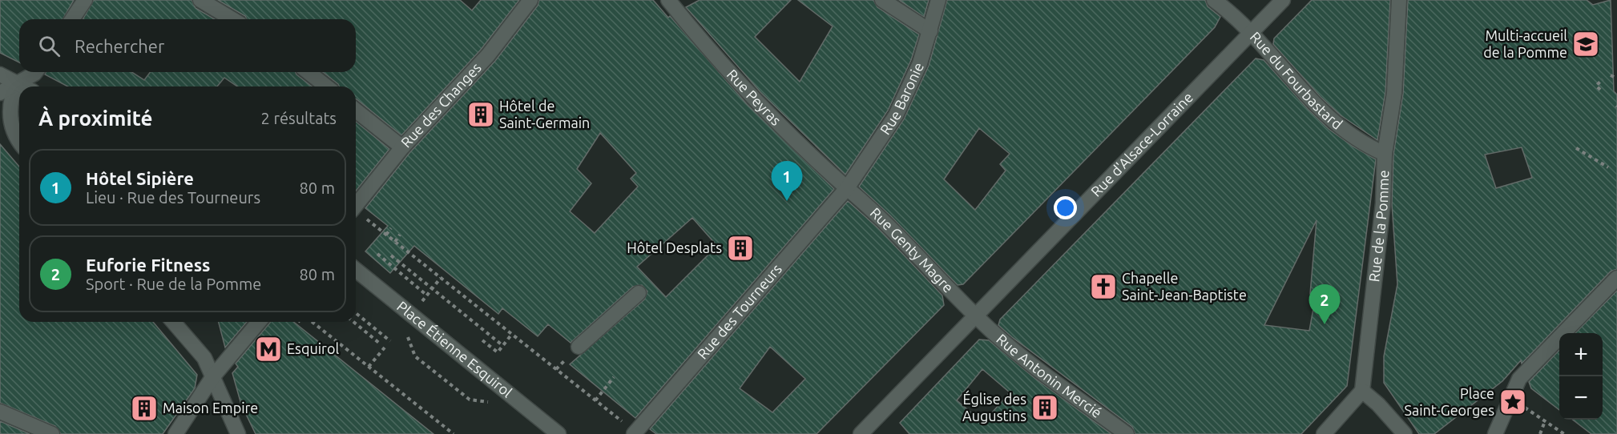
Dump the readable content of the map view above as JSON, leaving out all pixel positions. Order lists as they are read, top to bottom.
{
  "streets": {
    "street": [
      "Rue du Fourbastard",
      "Rue Peyras",
      "Rue Baronie",
      "Rue des Changes",
      "Rue d'Alsace-Lorraine",
      "Rue de la Pomme",
      "Rue Genty Magre",
      "Rue des Tourneurs",
      "Place Étienne Esquirol",
      "Rue Antonin Mercié"
    ]
  },
  "crossings": [
    ["Rue du Fourbastard", "Rue d'Alsace-Lorraine"],
    ["Rue du Fourbastard", "Rue de la Pomme"],
    ["Rue Peyras", "Rue Baronie"],
    ["Rue Peyras", "Rue Genty Magre"],
    ["Rue Peyras", "Rue des Tourneurs"],
    ["Rue Baronie", "Rue Genty Magre"],
    ["Rue Baronie", "Rue des Tourneurs"],
    ["Rue d'Alsace-Lorraine", "Rue Genty Magre"],
    ["Rue d'Alsace-Lorraine", "Rue Antonin Mercié"],
    ["Rue Genty Magre", "Rue des Tourneurs"],
    ["Rue Genty Magre", "Rue Antonin Mercié"]
  ],
  "places": {
    "school or university": ["Multi-accueil de la Pomme"],
    "building": [
      "Hôtel de Saint-Germain",
      "Hôtel Desplats",
      "Église des Augustins",
      "Maison Empire"
    ],
    "church": ["Chapelle Saint-Jean-Baptiste"],
    "metro station": ["Esquirol"],
    "place": ["Place Saint-Georges"]
  },
  "page": {
    "search": "Rechercher",
    "heading": ["À proximité", "2 résultats"],
    "list": [
      {
        "mark": "1",
        "name": "Hôtel Sipière",
        "note": "Lieu · Rue des Tourneurs",
        "value": "80 m"
      },
      {
        "mark": "2",
        "name": "Euforie Fitness",
        "note": "Sport · Rue de la Pomme",
        "value": "80 m"
      }
    ],
    "pins": ["1", "2"],
    "map_buttons": ["+", "−"]
  }
}
